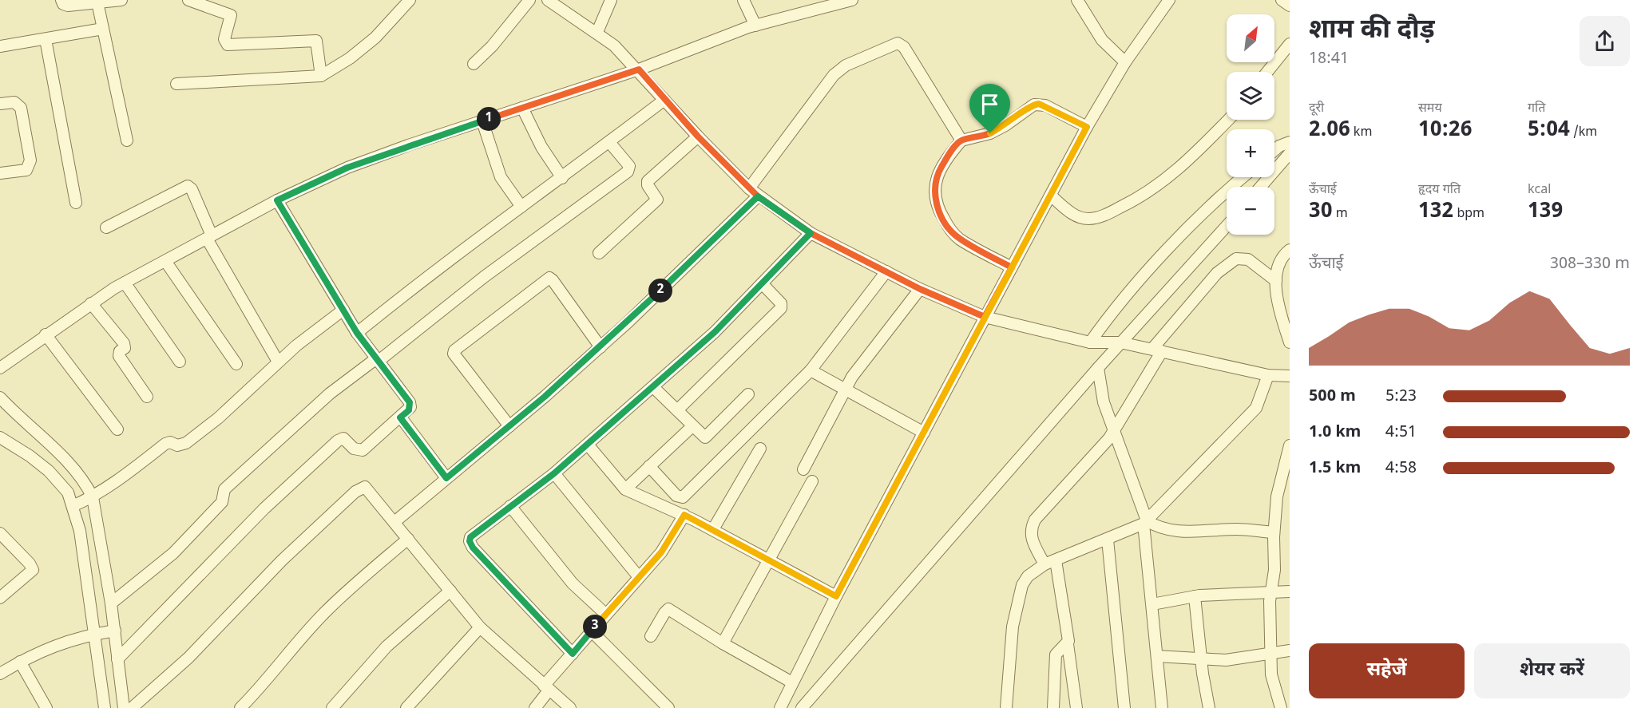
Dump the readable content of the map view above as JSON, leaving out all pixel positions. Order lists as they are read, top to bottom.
{
  "north": "top right",
  "page": {
    "heading": ["शाम की दौड़", "18:41"],
    "map_buttons": ["+", "−"],
    "stats": [
      ["दूरी", "2.06 km"],
      ["समय", "10:26"],
      ["गति", "5:04 /km"],
      ["ऊँचाई", "30 m"],
      ["हृदय गति", "132 bpm"],
      ["kcal", "139"]
    ],
    "pins": ["1", "2", "3"],
    "chart": ["ऊँचाई", "308–330 m"],
    "list": [
      {
        "name": "500 m",
        "note": "5:23"
      },
      {
        "name": "1.0 km",
        "note": "4:51"
      },
      {
        "name": "1.5 km",
        "note": "4:58"
      }
    ],
    "buttons": ["सहेजें", "शेयर करें"]
  }
}
